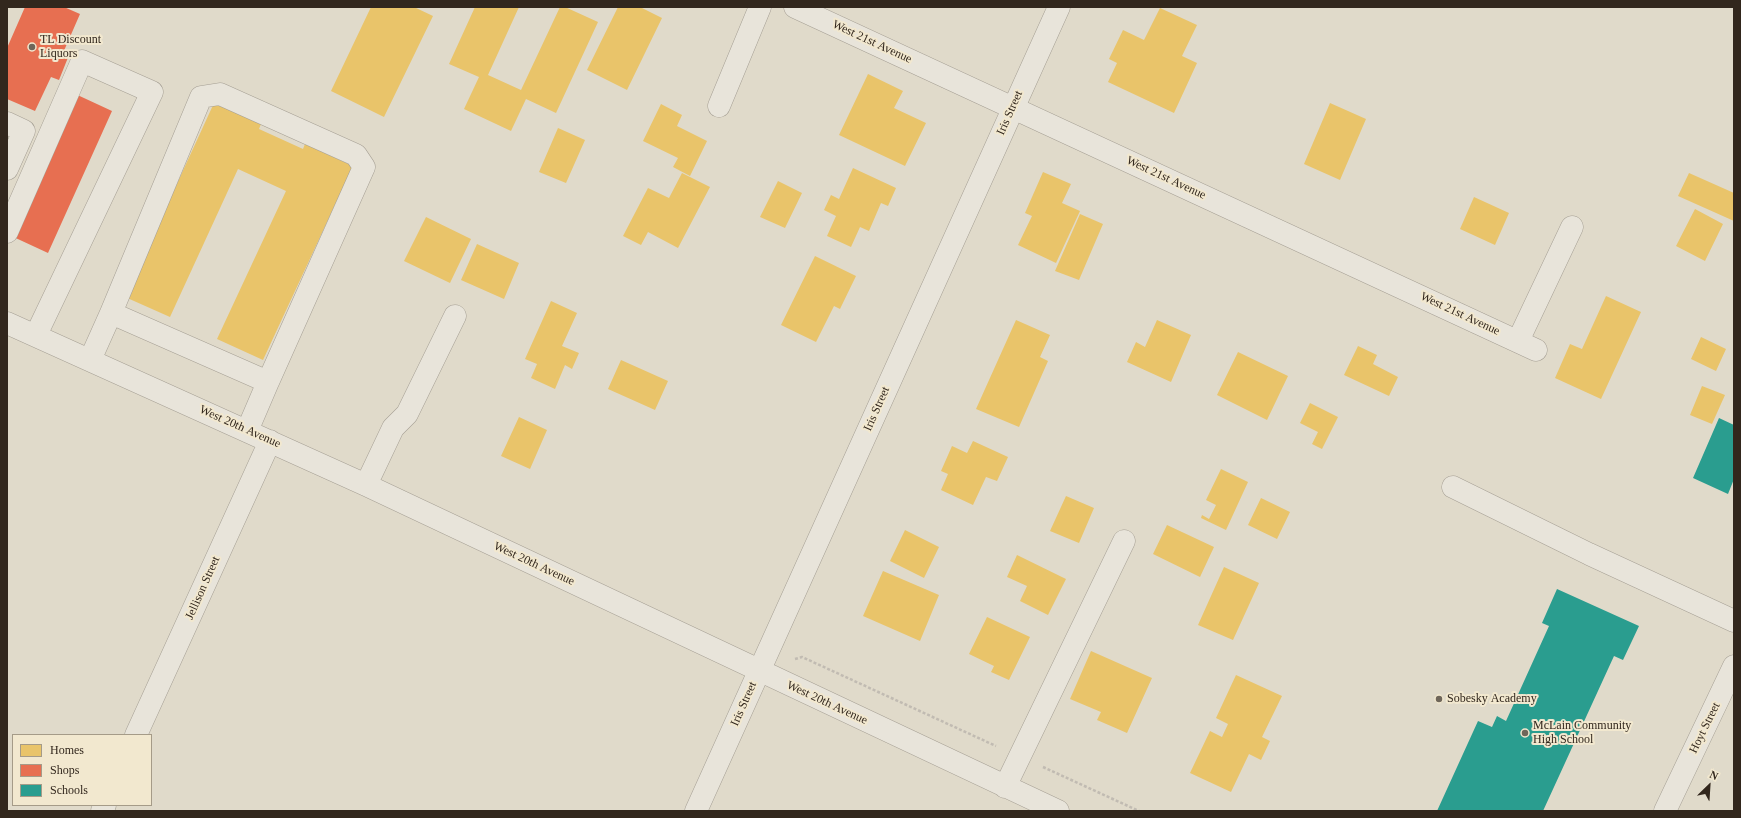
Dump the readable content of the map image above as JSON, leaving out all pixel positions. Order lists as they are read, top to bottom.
{
  "streets": {
    "street": [
      "West 21st Avenue",
      "Iris Street",
      "West 20th Avenue",
      "Jellison Street",
      "Hoyt Street"
    ]
  },
  "crossings": [
    ["West 21st Avenue", "Iris Street"],
    ["Iris Street", "West 20th Avenue"],
    ["West 20th Avenue", "Jellison Street"]
  ],
  "places": ["TL Discount Liquors", "Sobesky Academy", "McLain Community High School"],
  "legend": ["Homes", "Shops", "Schools"],
  "north": "top right"
}
